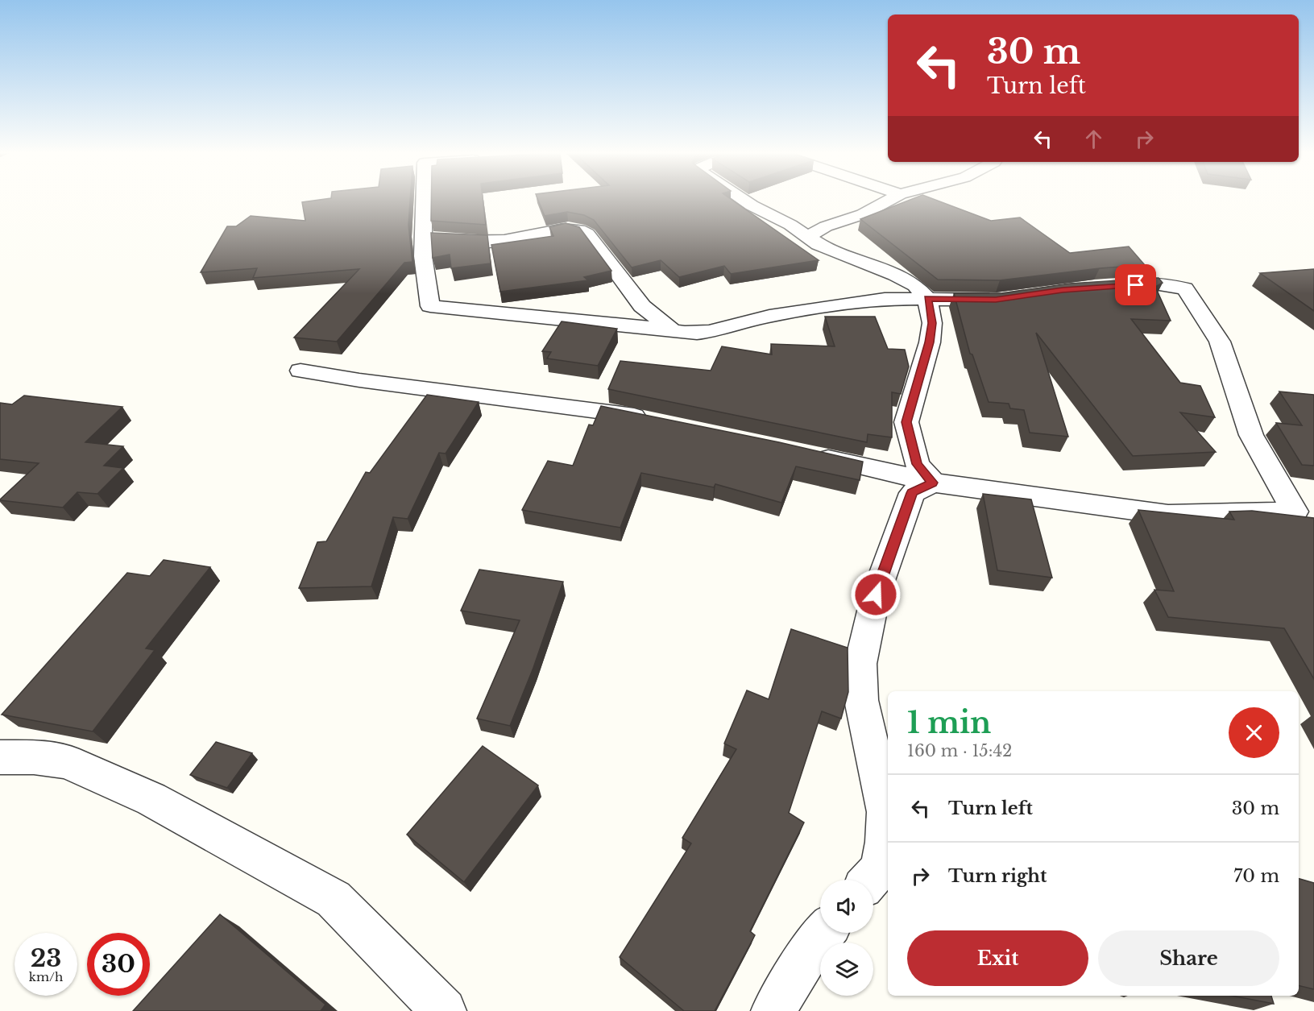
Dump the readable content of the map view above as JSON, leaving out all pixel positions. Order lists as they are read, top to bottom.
{
  "page": {
    "turn": ["30 m", "Turn left"],
    "heading": ["1 min", "160 m · 15:42"],
    "list": [
      {
        "name": "Turn left",
        "value": "30 m"
      },
      {
        "name": "Turn right",
        "value": "70 m"
      }
    ],
    "buttons": ["Exit", "Share"],
    "speed": "23 km/h",
    "limit": "30"
  }
}
